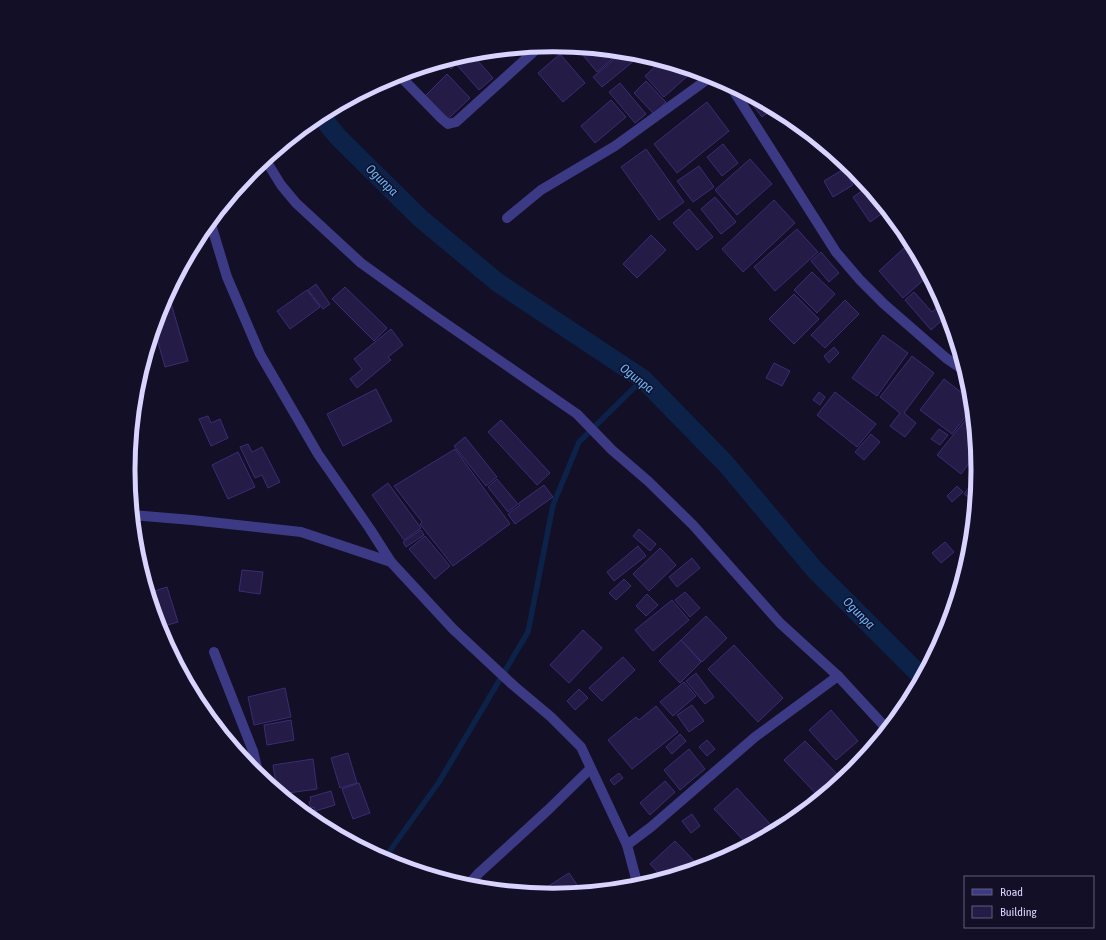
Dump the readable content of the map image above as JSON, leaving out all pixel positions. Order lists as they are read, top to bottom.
{
  "water": ["Ogunpa"],
  "legend": ["Road", "Building"]
}
